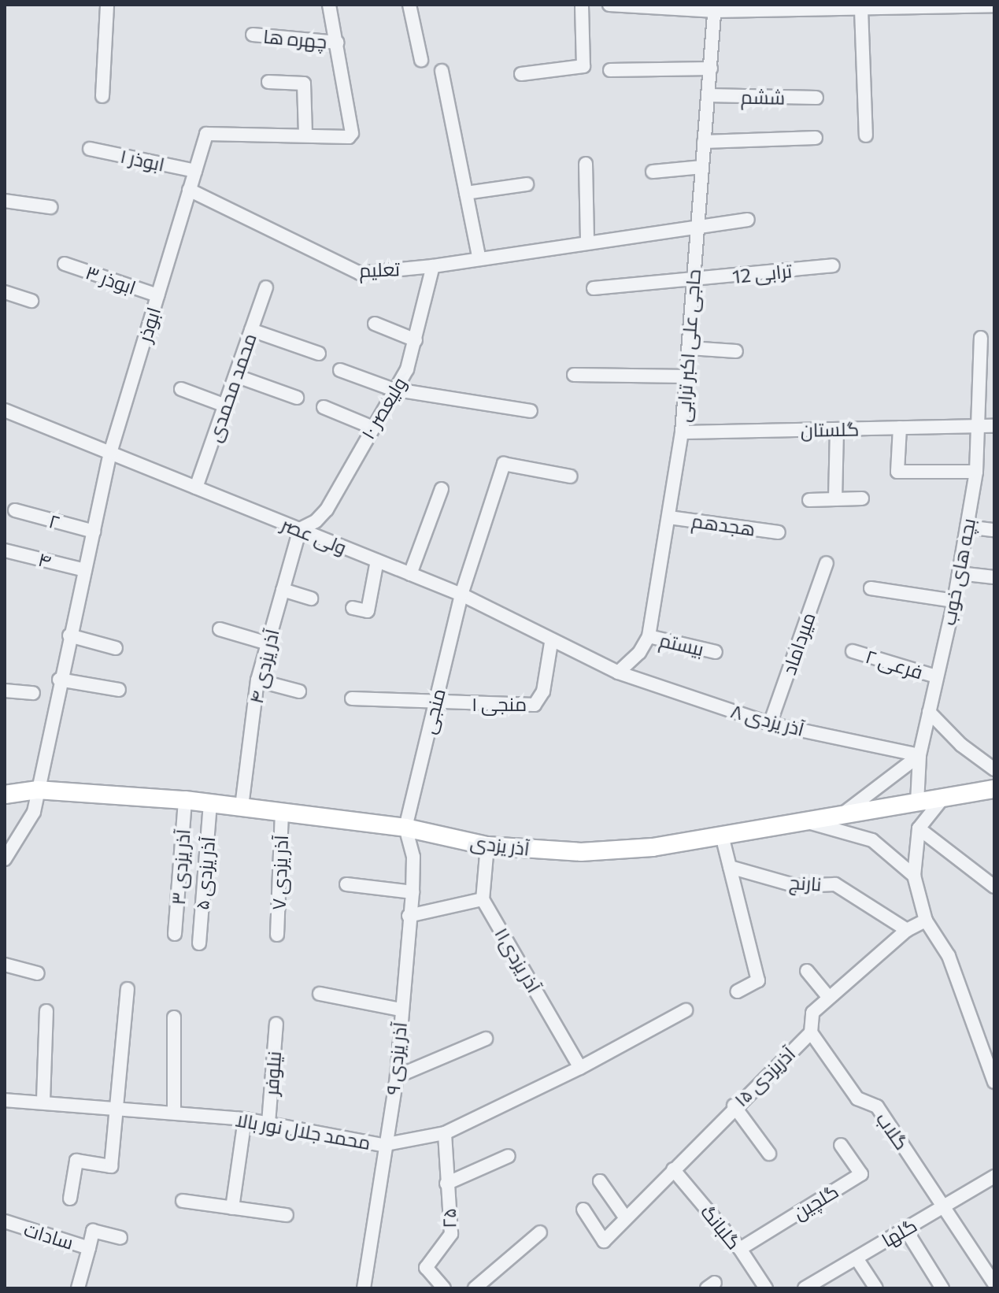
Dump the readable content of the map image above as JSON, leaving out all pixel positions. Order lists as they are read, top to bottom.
{
  "streets": {
    "street": [
      "چهره ها",
      "ششم",
      "ابوذر ۱",
      "تعلیم",
      "ترابی 12",
      "ابوذر ۳",
      "ابوذر",
      "حاجی علی اکبر ترابی",
      "محمد محمدی",
      "۱۰ ولیعصر",
      "گلستان",
      "۲",
      "هجدهم",
      "ولی عصر",
      "۴",
      "بچه های خوب",
      "میرداماد",
      "بیستم",
      "فرعی ۲",
      "۴ آذر یزدی",
      "منجی ۱",
      "منجی",
      "۸ آذر یزدی",
      "آذر یزدی",
      "آذر یزدی ۳",
      "آذر یزدی ۷",
      "آذر یزدی ۵",
      "نارنج",
      "آذر یزدی۱۱",
      "آذر یزدی ۹",
      "نیلوفر",
      "۱۵ آذریزدی",
      "محمد جلال نور بالا",
      "گلاب",
      "گلچین",
      "۲۵",
      "گلبانگ",
      "گلها",
      "سادات"
    ]
  },
  "crossings": [
    ["چهره ها", "ابوذر"],
    ["ششم", "حاجی علی اکبر ترابی"],
    ["ابوذر ۱", "ابوذر"],
    ["تعلیم", "ابوذر"],
    ["تعلیم", "حاجی علی اکبر ترابی"],
    ["تعلیم", "۱۰ ولیعصر"],
    ["ترابی 12", "حاجی علی اکبر ترابی"],
    ["ابوذر ۳", "ابوذر"],
    ["ابوذر", "۲"],
    ["ابوذر", "ولی عصر"],
    ["ابوذر", "۴"],
    ["ابوذر", "آذر یزدی"],
    ["حاجی علی اکبر ترابی", "گلستان"],
    ["حاجی علی اکبر ترابی", "هجدهم"],
    ["حاجی علی اکبر ترابی", "ولی عصر"],
    ["حاجی علی اکبر ترابی", "بیستم"],
    ["حاجی علی اکبر ترابی", "۸ آذر یزدی"],
    ["محمد محمدی", "ولی عصر"],
    ["۱۰ ولیعصر", "ولی عصر"],
    ["۱۰ ولیعصر", "۴ آذر یزدی"],
    ["گلستان", "بچه های خوب"],
    ["ولی عصر", "۴ آذر یزدی"],
    ["ولی عصر", "منجی ۱"],
    ["ولی عصر", "منجی"],
    ["ولی عصر", "۸ آذر یزدی"],
    ["بچه های خوب", "فرعی ۲"],
    ["بچه های خوب", "۸ آذر یزدی"],
    ["بچه های خوب", "آذر یزدی"],
    ["میرداماد", "۸ آذر یزدی"],
    ["۴ آذر یزدی", "آذر یزدی"],
    ["منجی ۱", "منجی"],
    ["منجی", "آذر یزدی"],
    ["منجی", "آذر یزدی ۹"],
    ["آذر یزدی", "آذر یزدی ۳"],
    ["آذر یزدی", "آذر یزدی ۷"],
    ["آذر یزدی", "آذر یزدی ۵"],
    ["آذر یزدی", "آذر یزدی ۹"],
    ["نارنج", "۱۵ آذریزدی"],
    ["آذر یزدی۱۱", "محمد جلال نور بالا"],
    ["آذر یزدی ۹", "محمد جلال نور بالا"],
    ["نیلوفر", "محمد جلال نور بالا"],
    ["۱۵ آذریزدی", "گلاب"],
    ["۱۵ آذریزدی", "گلبانگ"],
    ["محمد جلال نور بالا", "۲۵"],
    ["گلاب", "گلها"],
    ["گلچین", "گلبانگ"]
  ]
}
